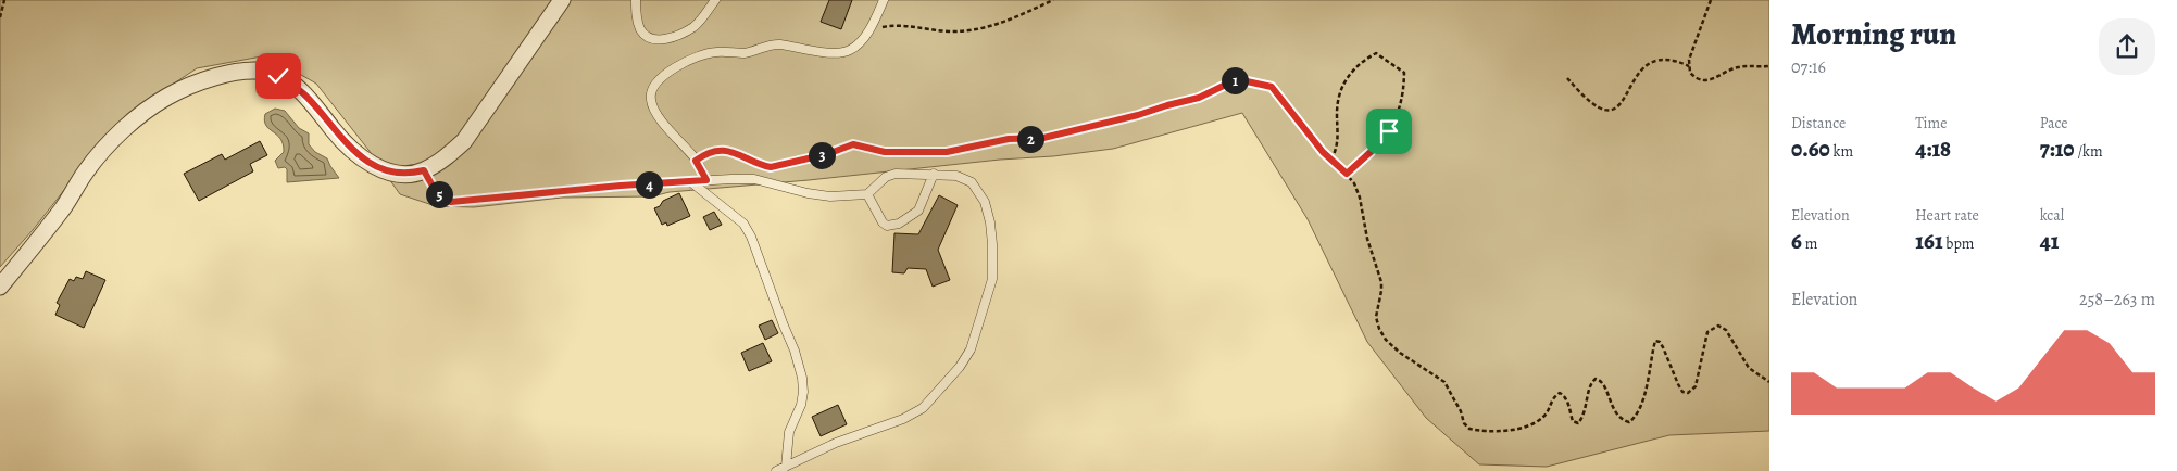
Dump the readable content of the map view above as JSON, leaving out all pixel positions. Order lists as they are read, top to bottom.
{
  "page": {
    "heading": ["Morning run", "07:16"],
    "pins": [
      "1",
      "2",
      "3",
      "4",
      "5"
    ],
    "stats": [
      ["Distance", "0.60 km"],
      ["Time", "4:18"],
      ["Pace", "7:10 /km"],
      ["Elevation", "6 m"],
      ["Heart rate", "161 bpm"],
      ["kcal", "41"]
    ],
    "chart": ["Elevation", "258–263 m"]
  }
}
